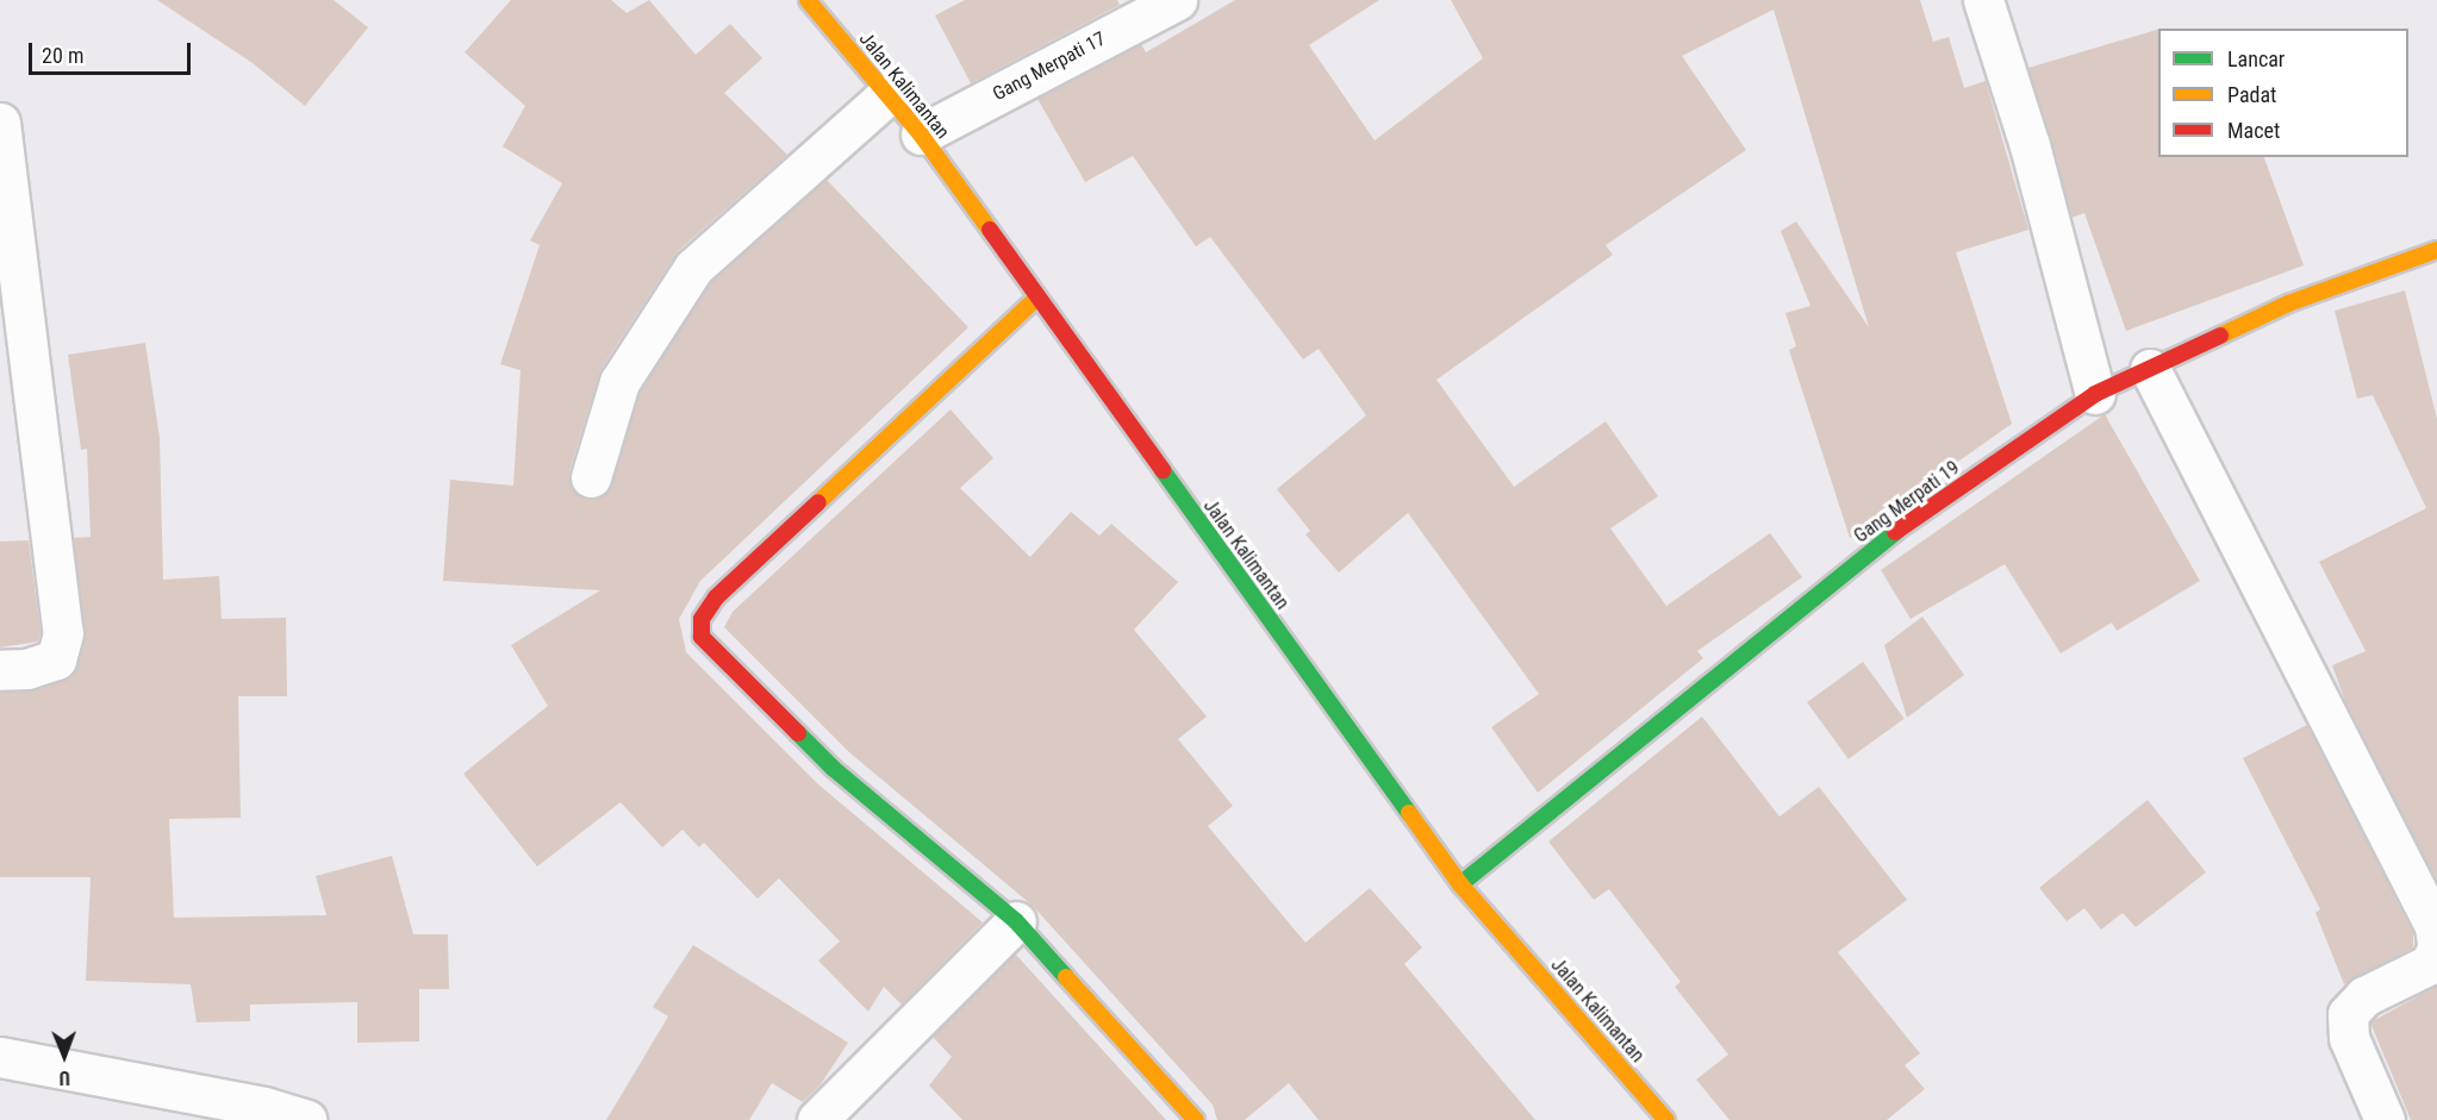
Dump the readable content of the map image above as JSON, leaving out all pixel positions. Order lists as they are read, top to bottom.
{
  "streets": {
    "street": ["Gang Merpati 17", "Jalan Kalimantan", "Gang Merpati 19"]
  },
  "crossings": [
    ["Gang Merpati 17", "Jalan Kalimantan"],
    ["Jalan Kalimantan", "Gang Merpati 19"]
  ],
  "legend": ["Lancar", "Padat", "Macet"],
  "scale_bar": "20 m",
  "north": "bottom"
}
